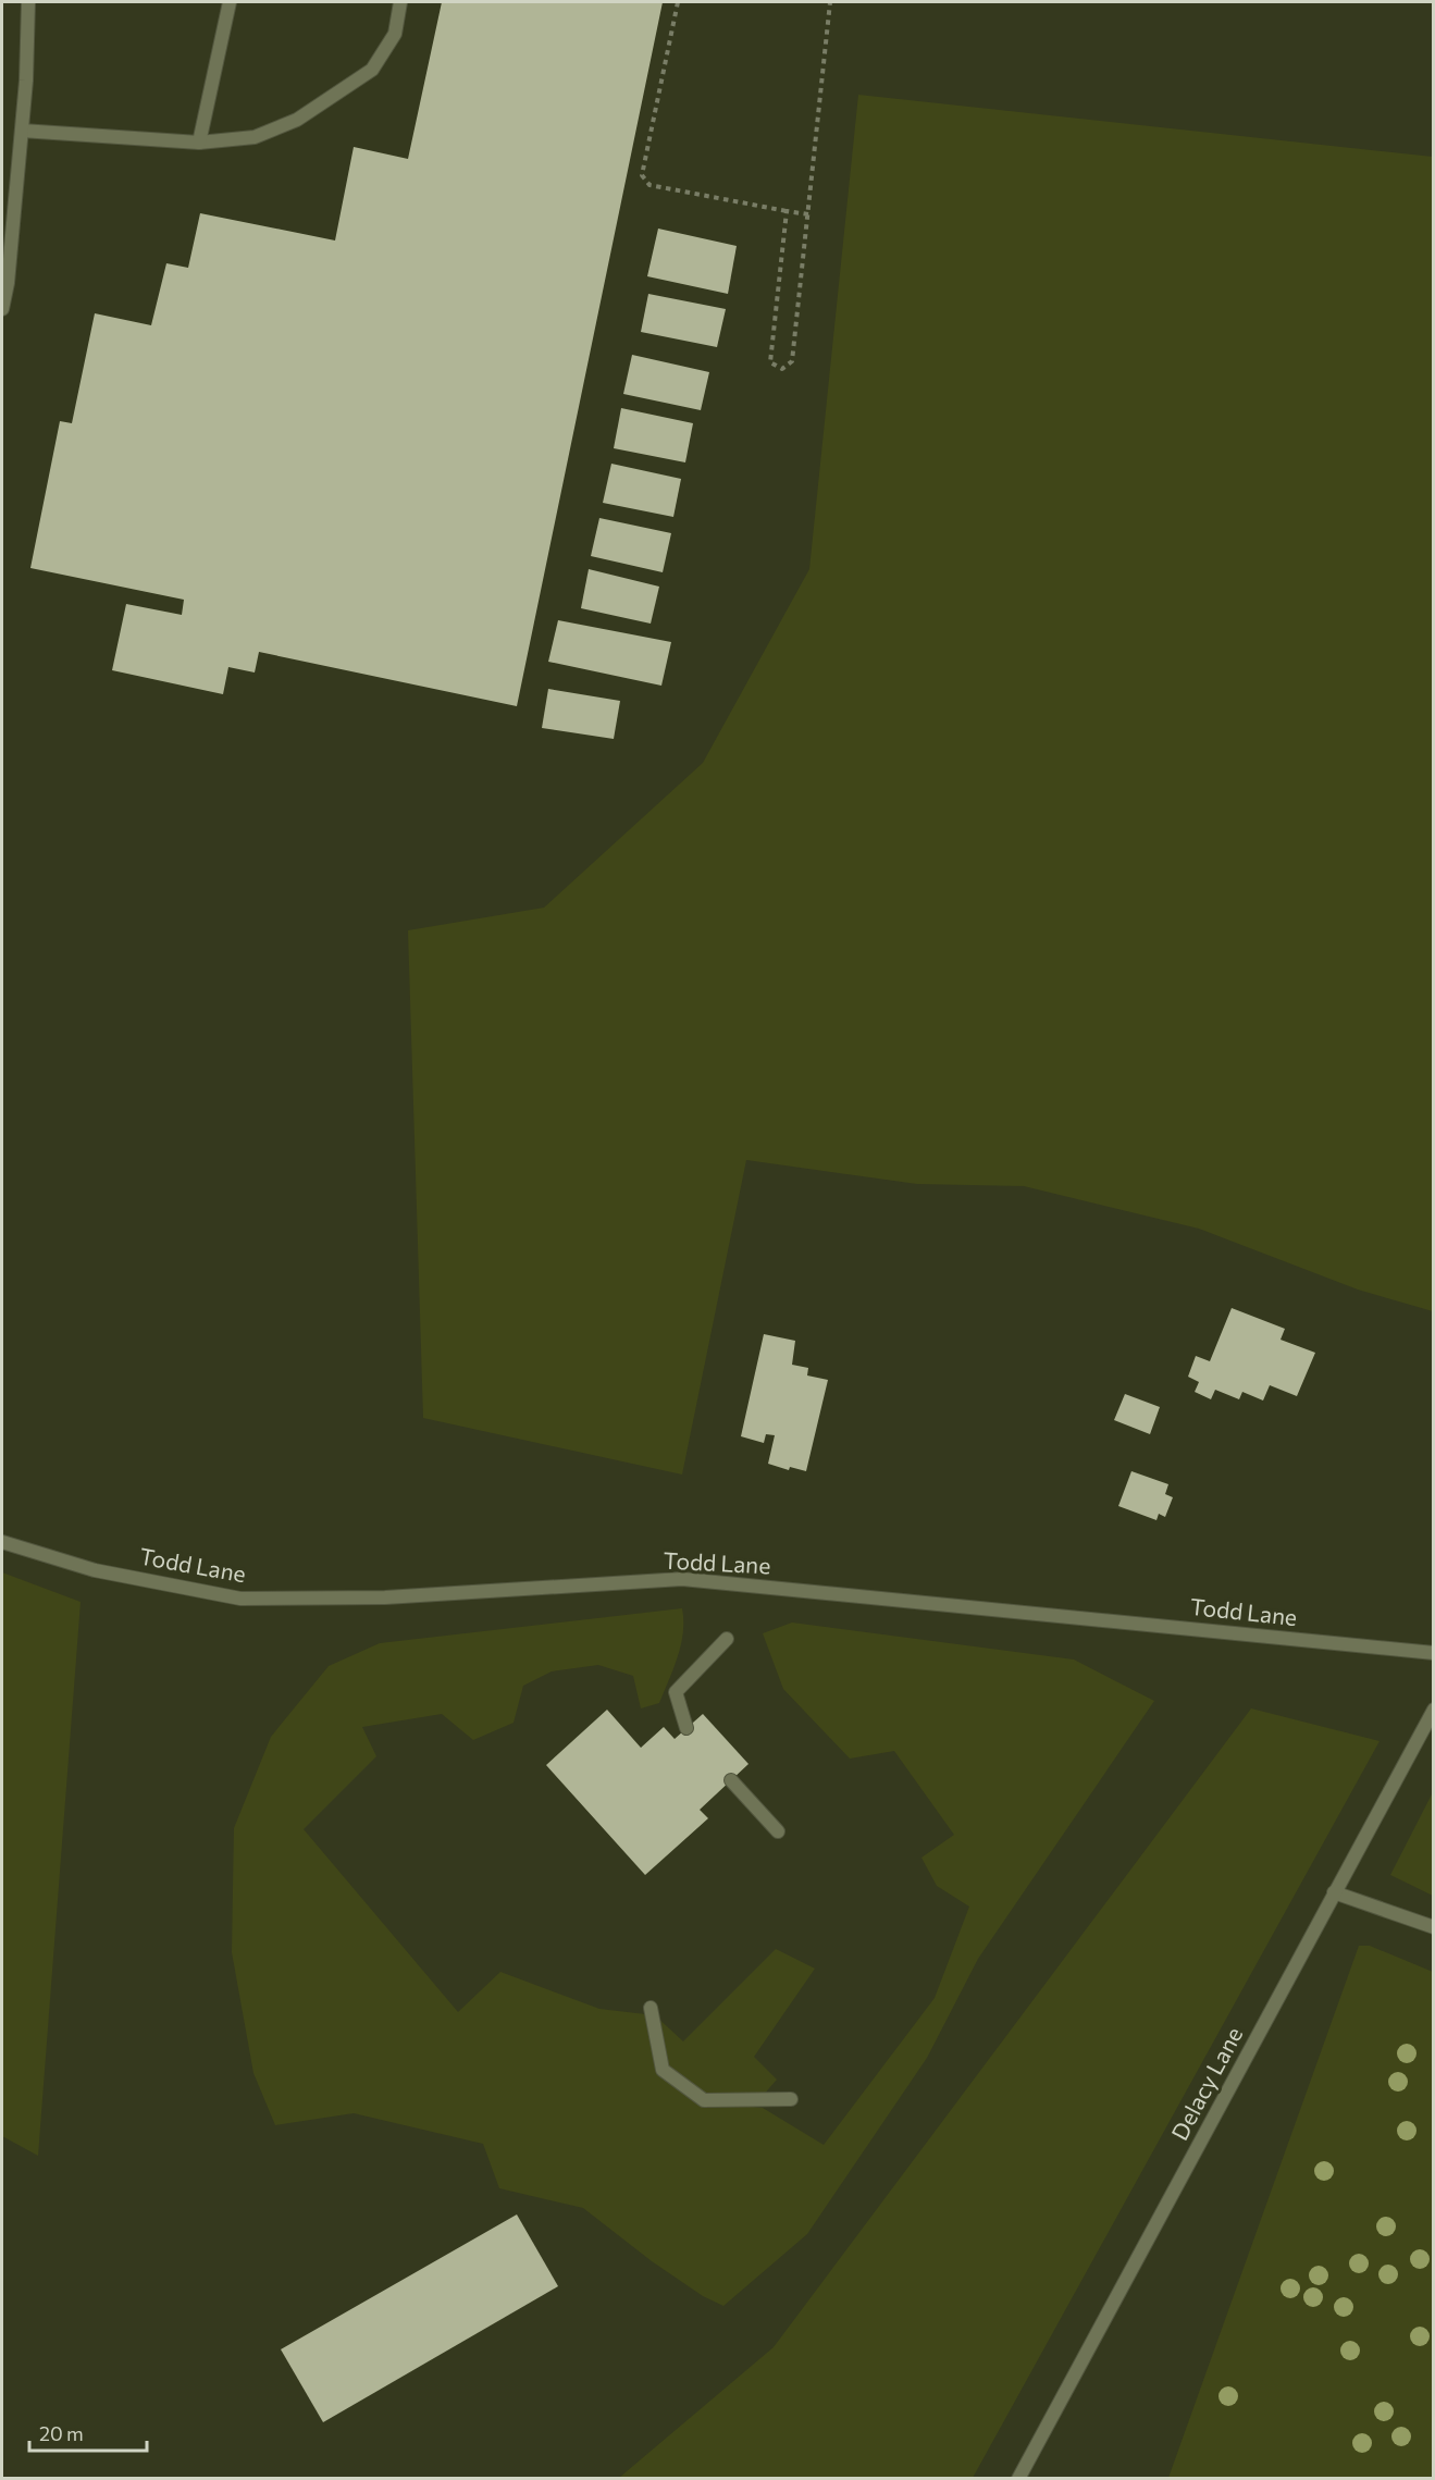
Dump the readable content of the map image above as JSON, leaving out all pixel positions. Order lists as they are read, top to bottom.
{
  "streets": {
    "street": ["Todd Lane", "Delacy Lane"]
  },
  "scale_bar": "20 m"
}
